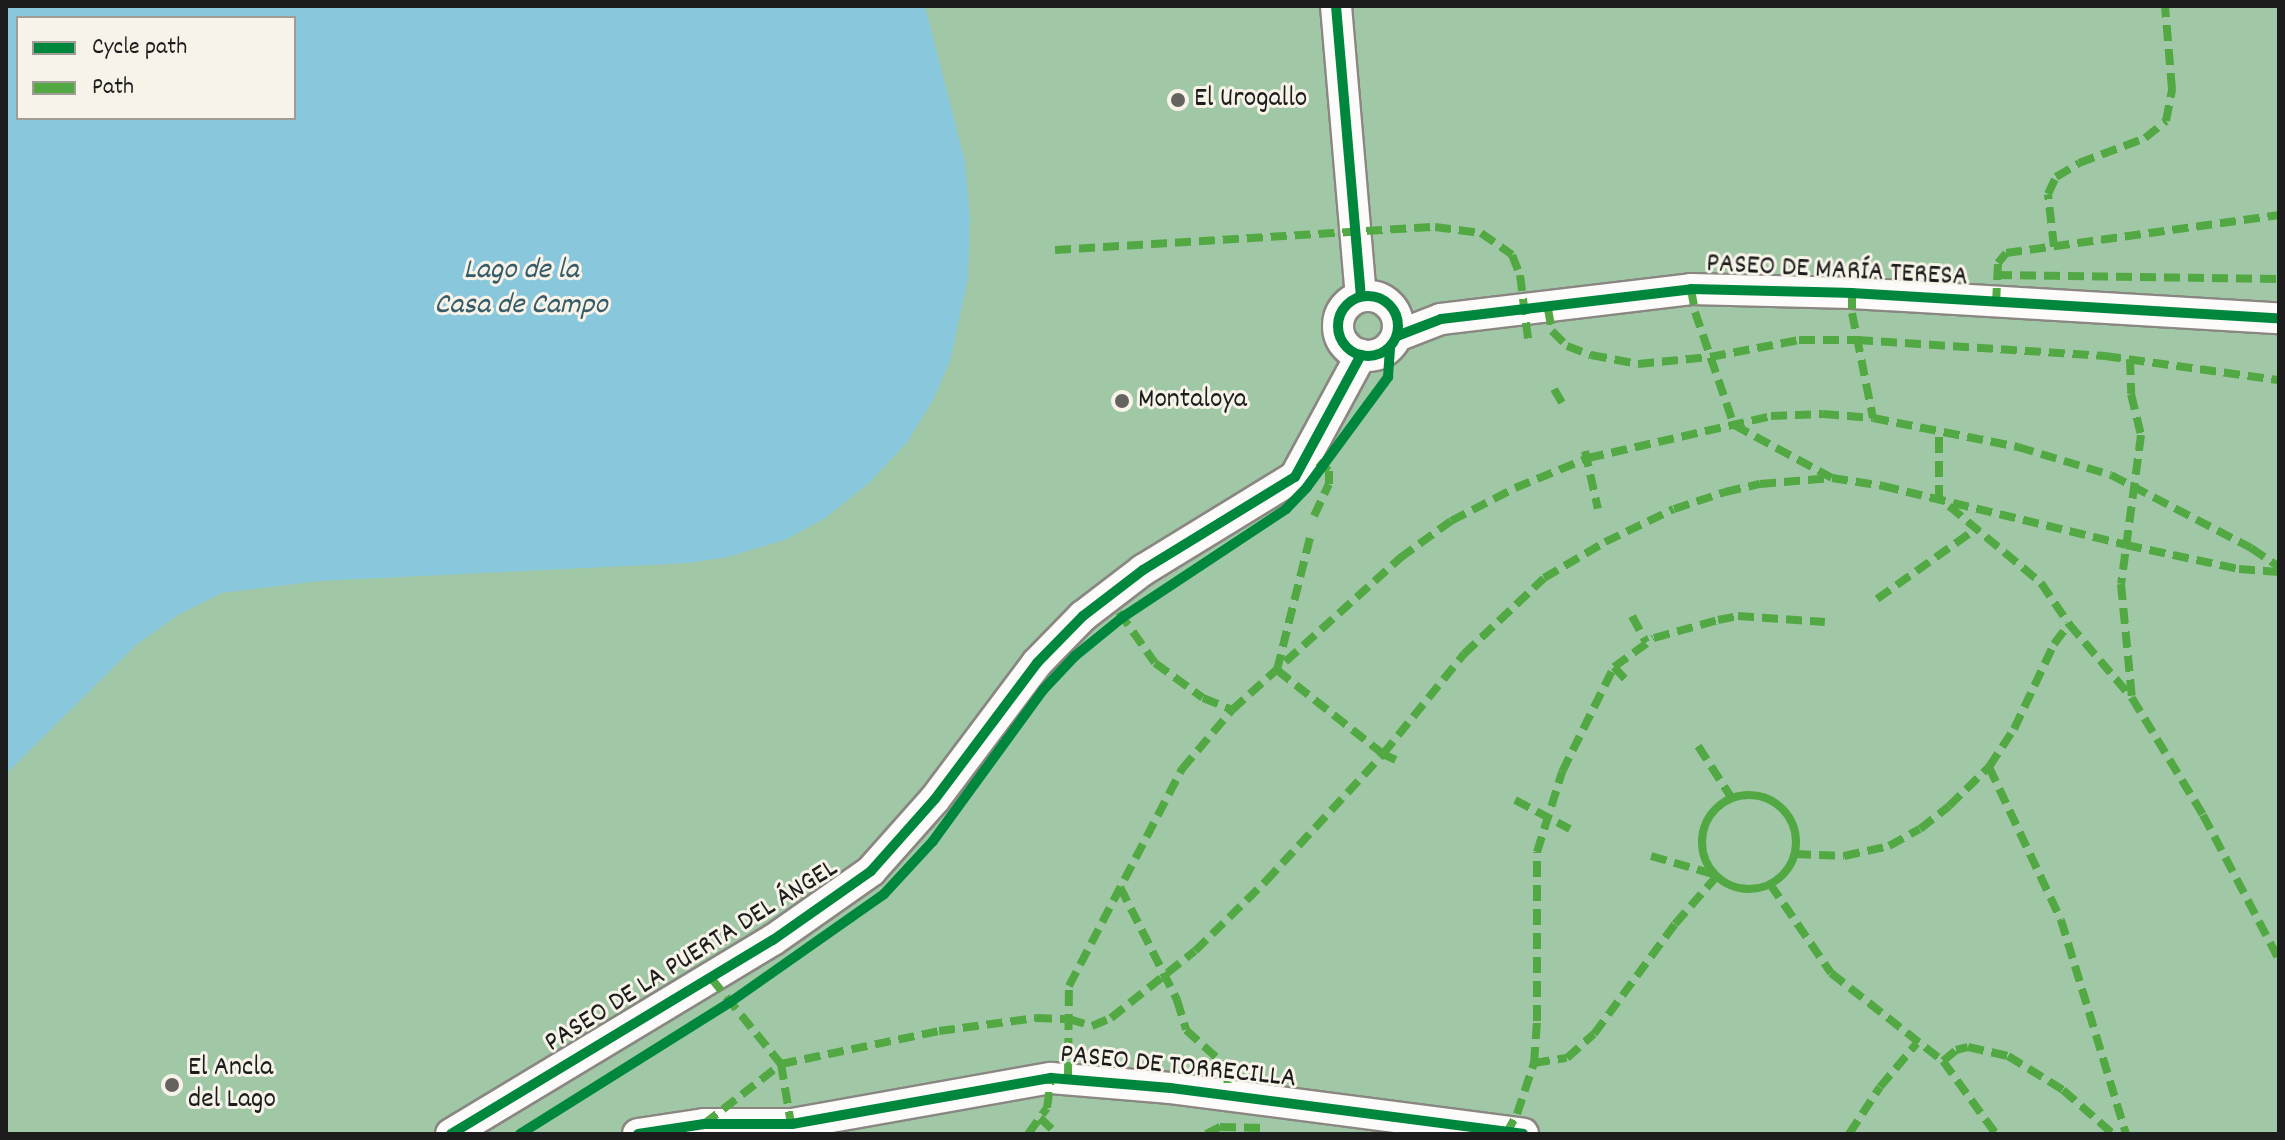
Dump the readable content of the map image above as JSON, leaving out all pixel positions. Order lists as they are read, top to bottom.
{
  "streets": {
    "street": ["PASEO DE MARÍA TERESA", "PASEO DE LA PUERTA DEL ÁNGEL", "PASEO DE TORRECILLA"]
  },
  "crossings": [
    ["PASEO DE MARÍA TERESA", "PASEO DE LA PUERTA DEL ÁNGEL"]
  ],
  "water": ["Lago de la Casa de Campo"],
  "places": ["El Urogallo", "Montaloya", "El Ancla del Lago"],
  "legend": ["Cycle path", "Path"]
}
